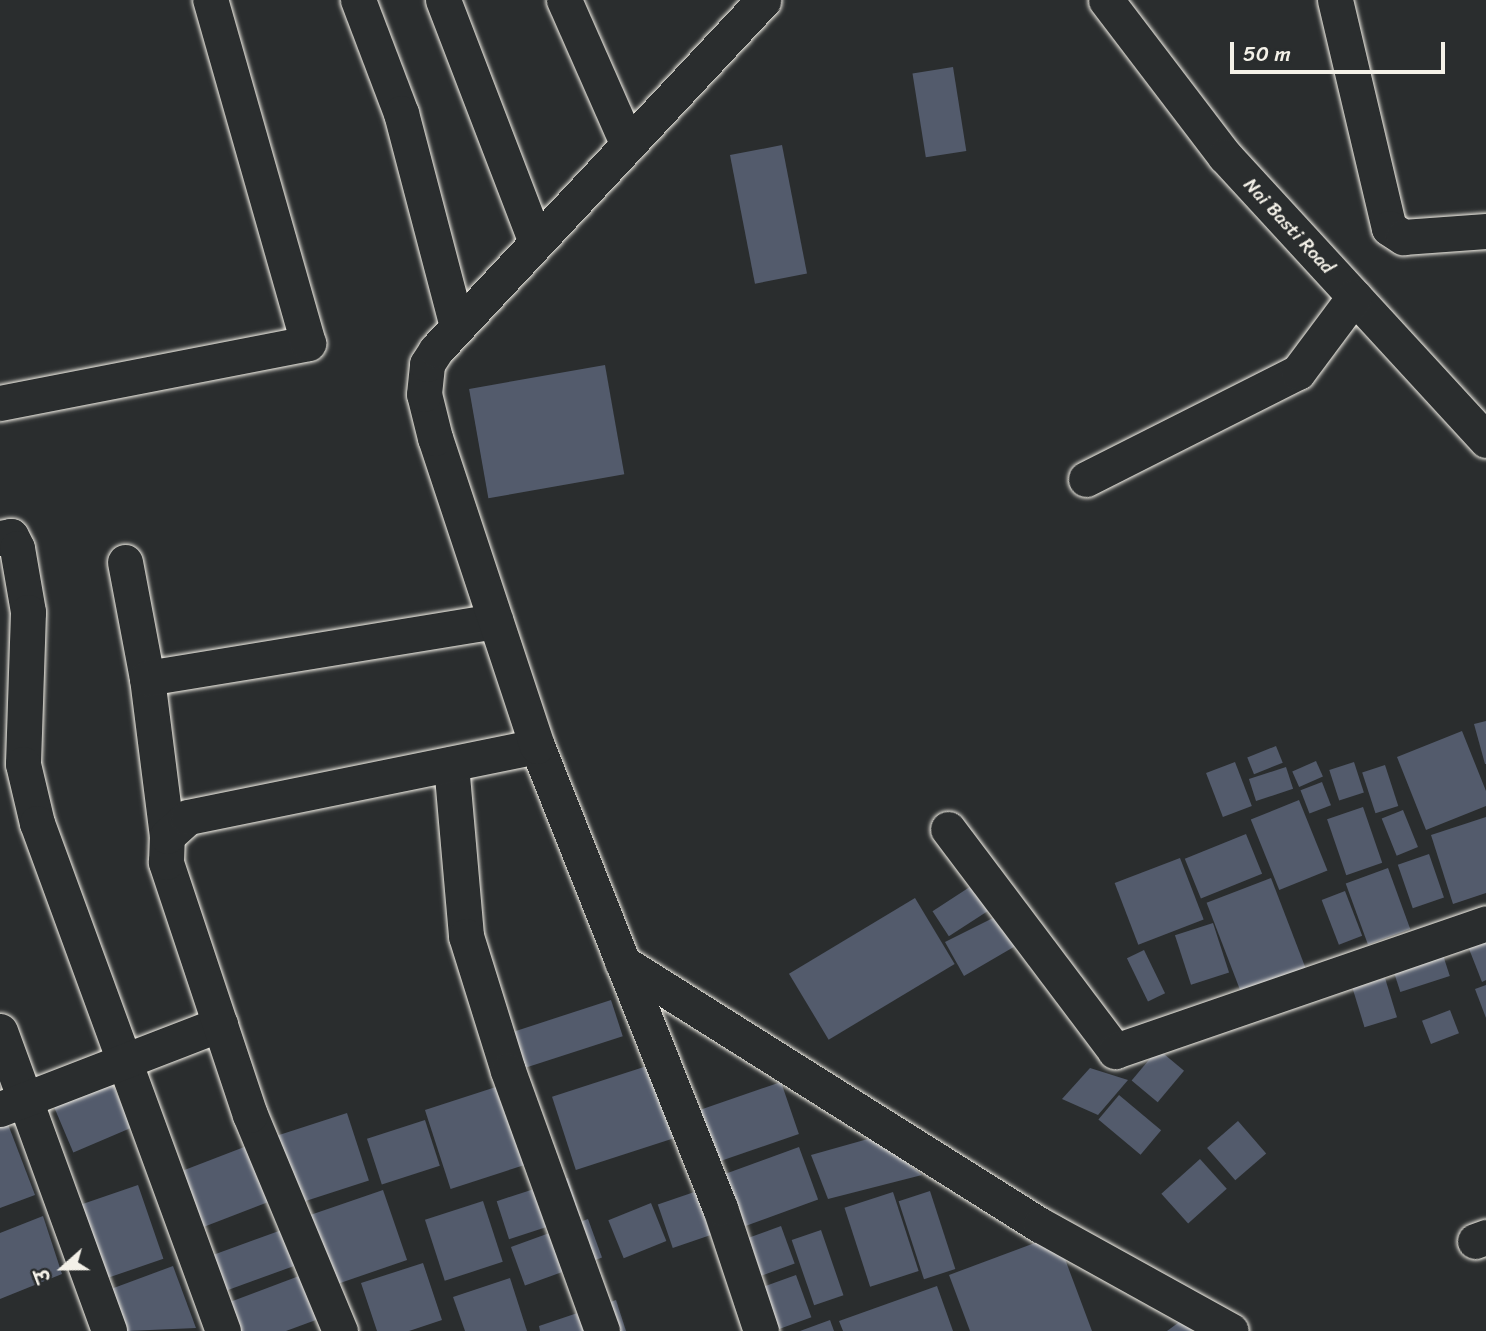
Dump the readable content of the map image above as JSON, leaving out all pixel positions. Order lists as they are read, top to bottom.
{
  "streets": {
    "street": ["Nai Basti Road"]
  },
  "scale_bar": "50 m",
  "north": "left"
}
